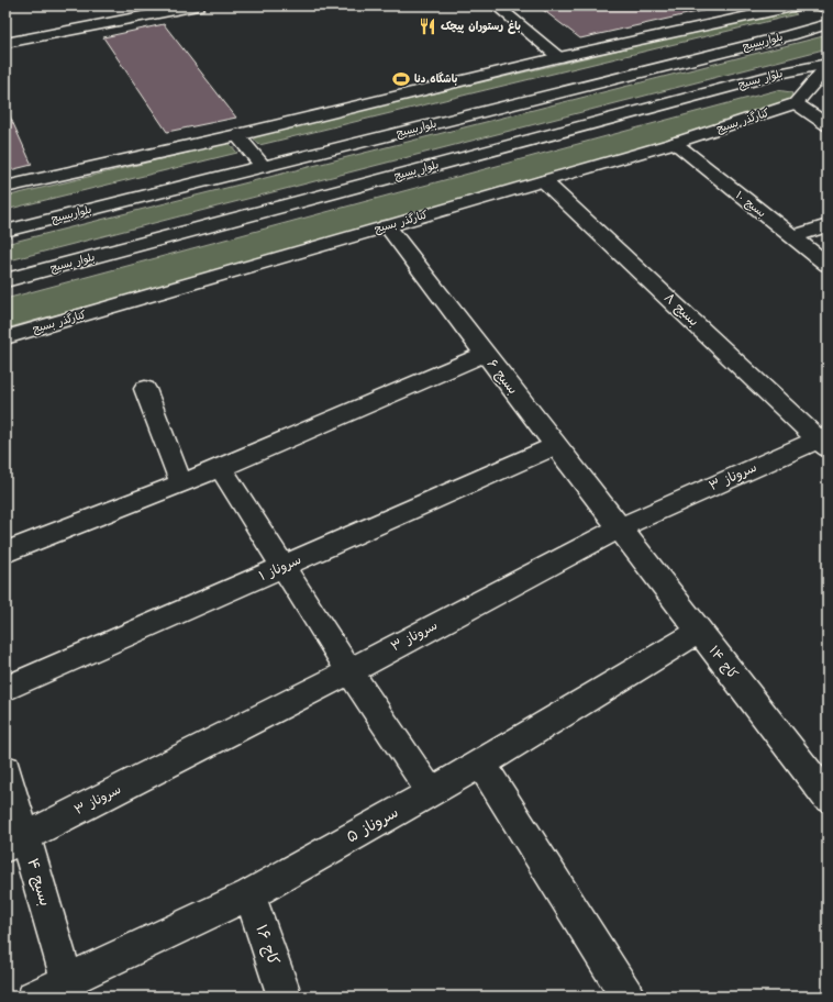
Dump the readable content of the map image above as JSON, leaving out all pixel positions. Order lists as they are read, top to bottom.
{
  "streets": {
    "street": [
      "بلواربسیج",
      "بلوار بسیج",
      "کنارگذر بسیج",
      "بسیج ۱۰",
      "بسیج ۸",
      "بسیج ۶",
      "سروناز ۳",
      "سروناز ۱",
      "کاج ۱۴",
      "سروناز ۵",
      "بسیج ۴",
      "کاج ۱۶"
    ]
  },
  "crossings": [
    ["بلوار بسیج", "کنارگذر بسیج"],
    ["کنارگذر بسیج", "بسیج ۱۰"],
    ["کنارگذر بسیج", "بسیج ۸"],
    ["کنارگذر بسیج", "بسیج ۶"],
    ["بسیج ۸", "سروناز ۳"],
    ["بسیج ۶", "سروناز ۳"],
    ["بسیج ۶", "سروناز ۱"],
    ["بسیج ۶", "کاج ۱۴"],
    ["سروناز ۳", "کاج ۱۴"],
    ["سروناز ۳", "بسیج ۴"],
    ["کاج ۱۴", "سروناز ۵"],
    ["سروناز ۵", "بسیج ۴"],
    ["سروناز ۵", "کاج ۱۶"]
  ],
  "places": {
    "restaurant": ["باغ رستوران پیچک"],
    "sports": ["باشگاه دنا"]
  }
}
